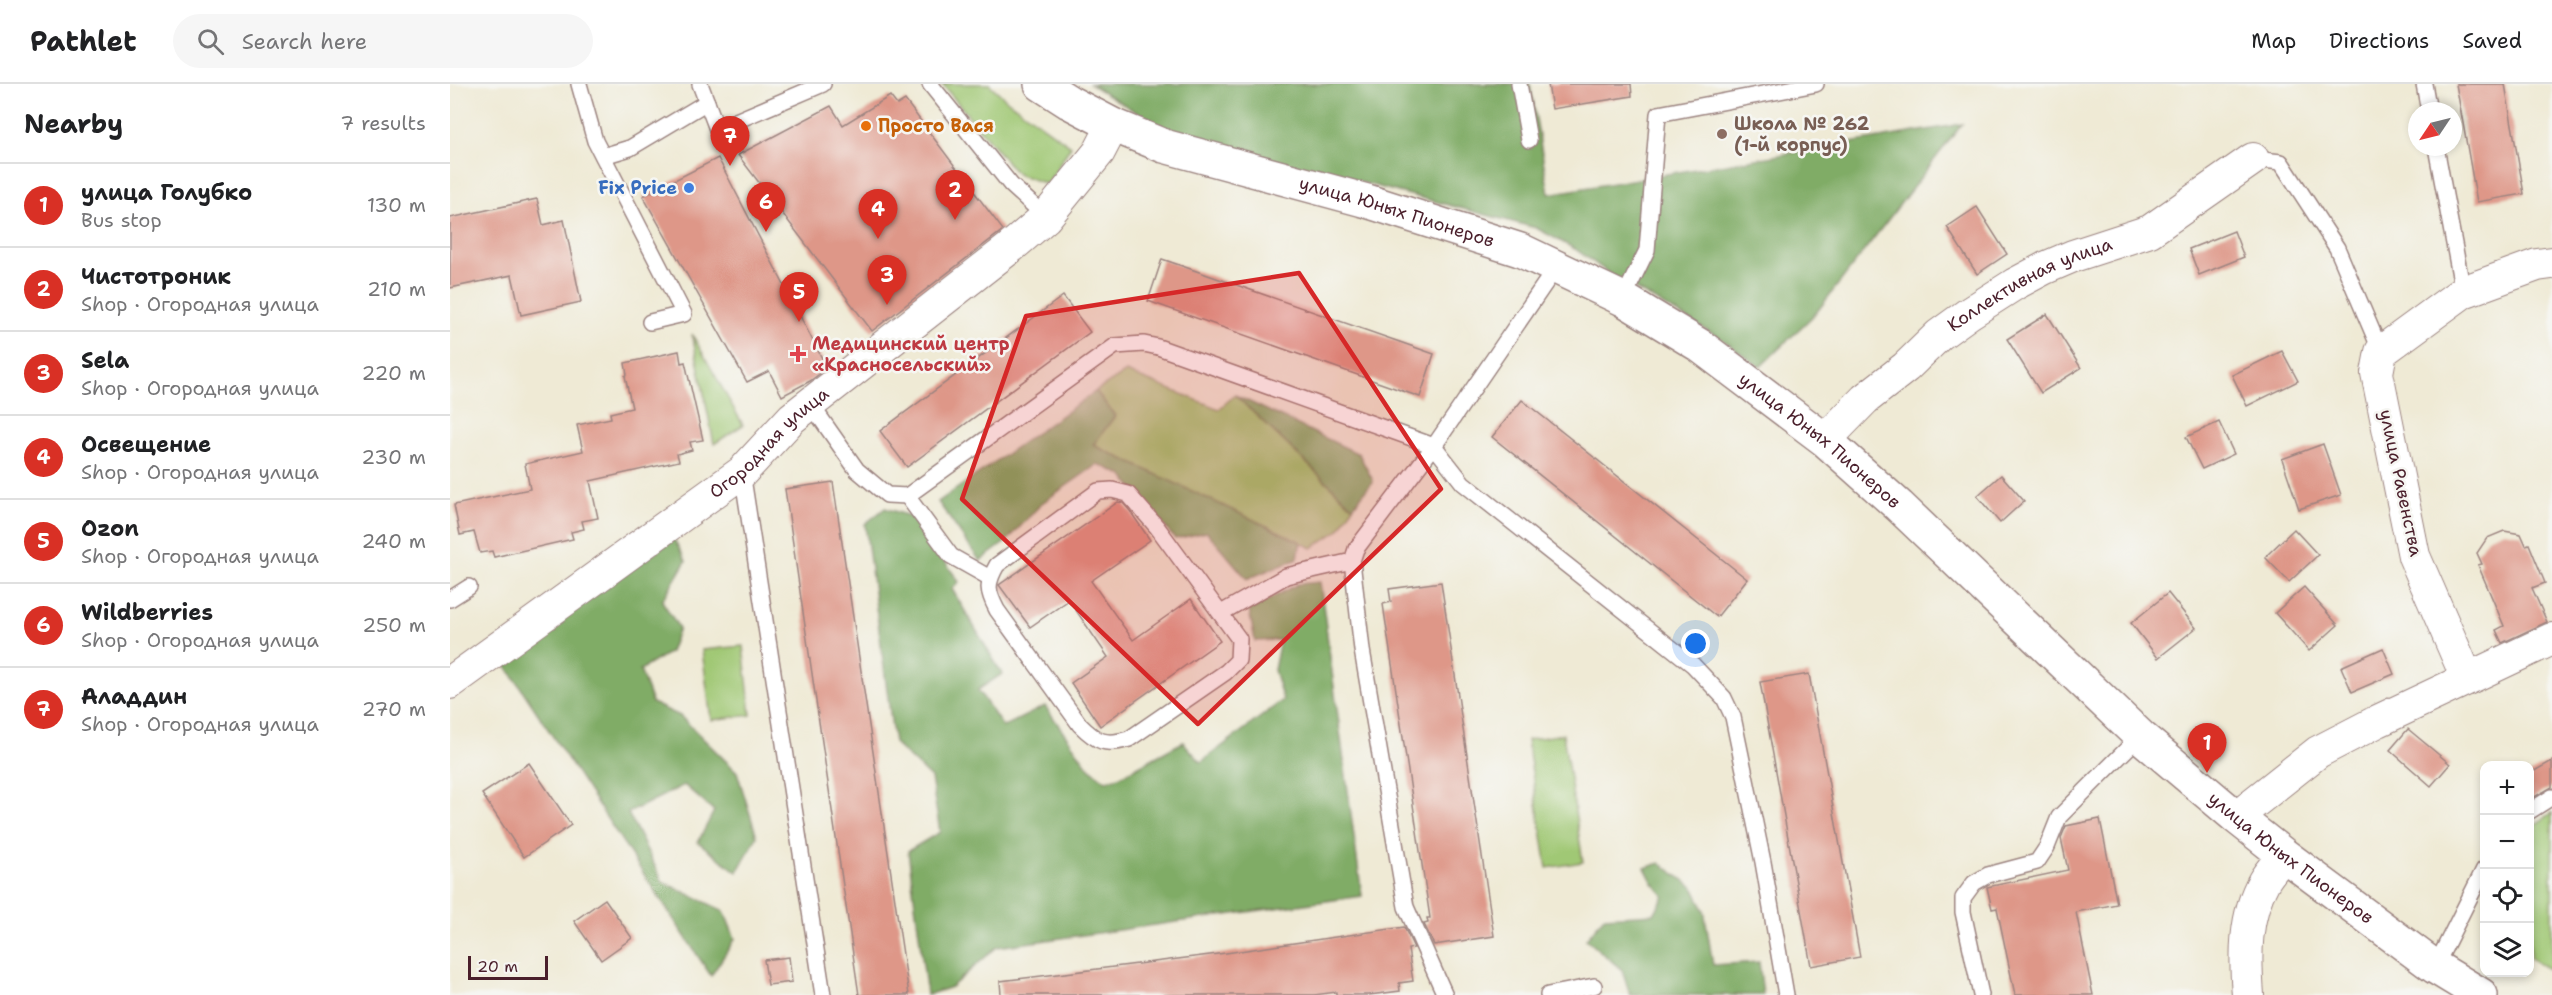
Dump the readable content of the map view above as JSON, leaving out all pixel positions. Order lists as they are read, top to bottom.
{
  "streets": {
    "main road": ["улица Юных Пионеров"],
    "street": ["Коллективная улица", "Огородная улица", "улица Равенства"]
  },
  "crossings": [
    ["улица Юных Пионеров", "Коллективная улица"],
    ["улица Юных Пионеров", "Огородная улица"]
  ],
  "places": {
    "other": ["Просто Вася", "Школа № 262 (1-й корпус)", "Fix Price"],
    "health": ["Медицинский центр «Красносельский»"]
  },
  "scale_bar": "20 m",
  "north": "bottom left",
  "page": {
    "header": "Pathlet",
    "search": "Search here",
    "nav": ["Map", "Directions", "Saved"],
    "heading": ["Nearby", "7 results"],
    "pins": [
      "7",
      "2",
      "6",
      "4",
      "3",
      "5",
      "1"
    ],
    "list": [
      {
        "mark": "1",
        "name": "улица Голубко",
        "note": "Bus stop",
        "value": "130 m"
      },
      {
        "mark": "2",
        "name": "Чистотроник",
        "note": "Shop · Огородная улица",
        "value": "210 m"
      },
      {
        "mark": "3",
        "name": "Sela",
        "note": "Shop · Огородная улица",
        "value": "220 m"
      },
      {
        "mark": "4",
        "name": "Освещение",
        "note": "Shop · Огородная улица",
        "value": "230 m"
      },
      {
        "mark": "5",
        "name": "Ozon",
        "note": "Shop · Огородная улица",
        "value": "240 m"
      },
      {
        "mark": "6",
        "name": "Wildberries",
        "note": "Shop · Огородная улица",
        "value": "250 m"
      },
      {
        "mark": "7",
        "name": "Аладдин",
        "note": "Shop · Огородная улица",
        "value": "270 m"
      }
    ],
    "map_buttons": ["+", "−"],
    "scale": "20 m"
  }
}
